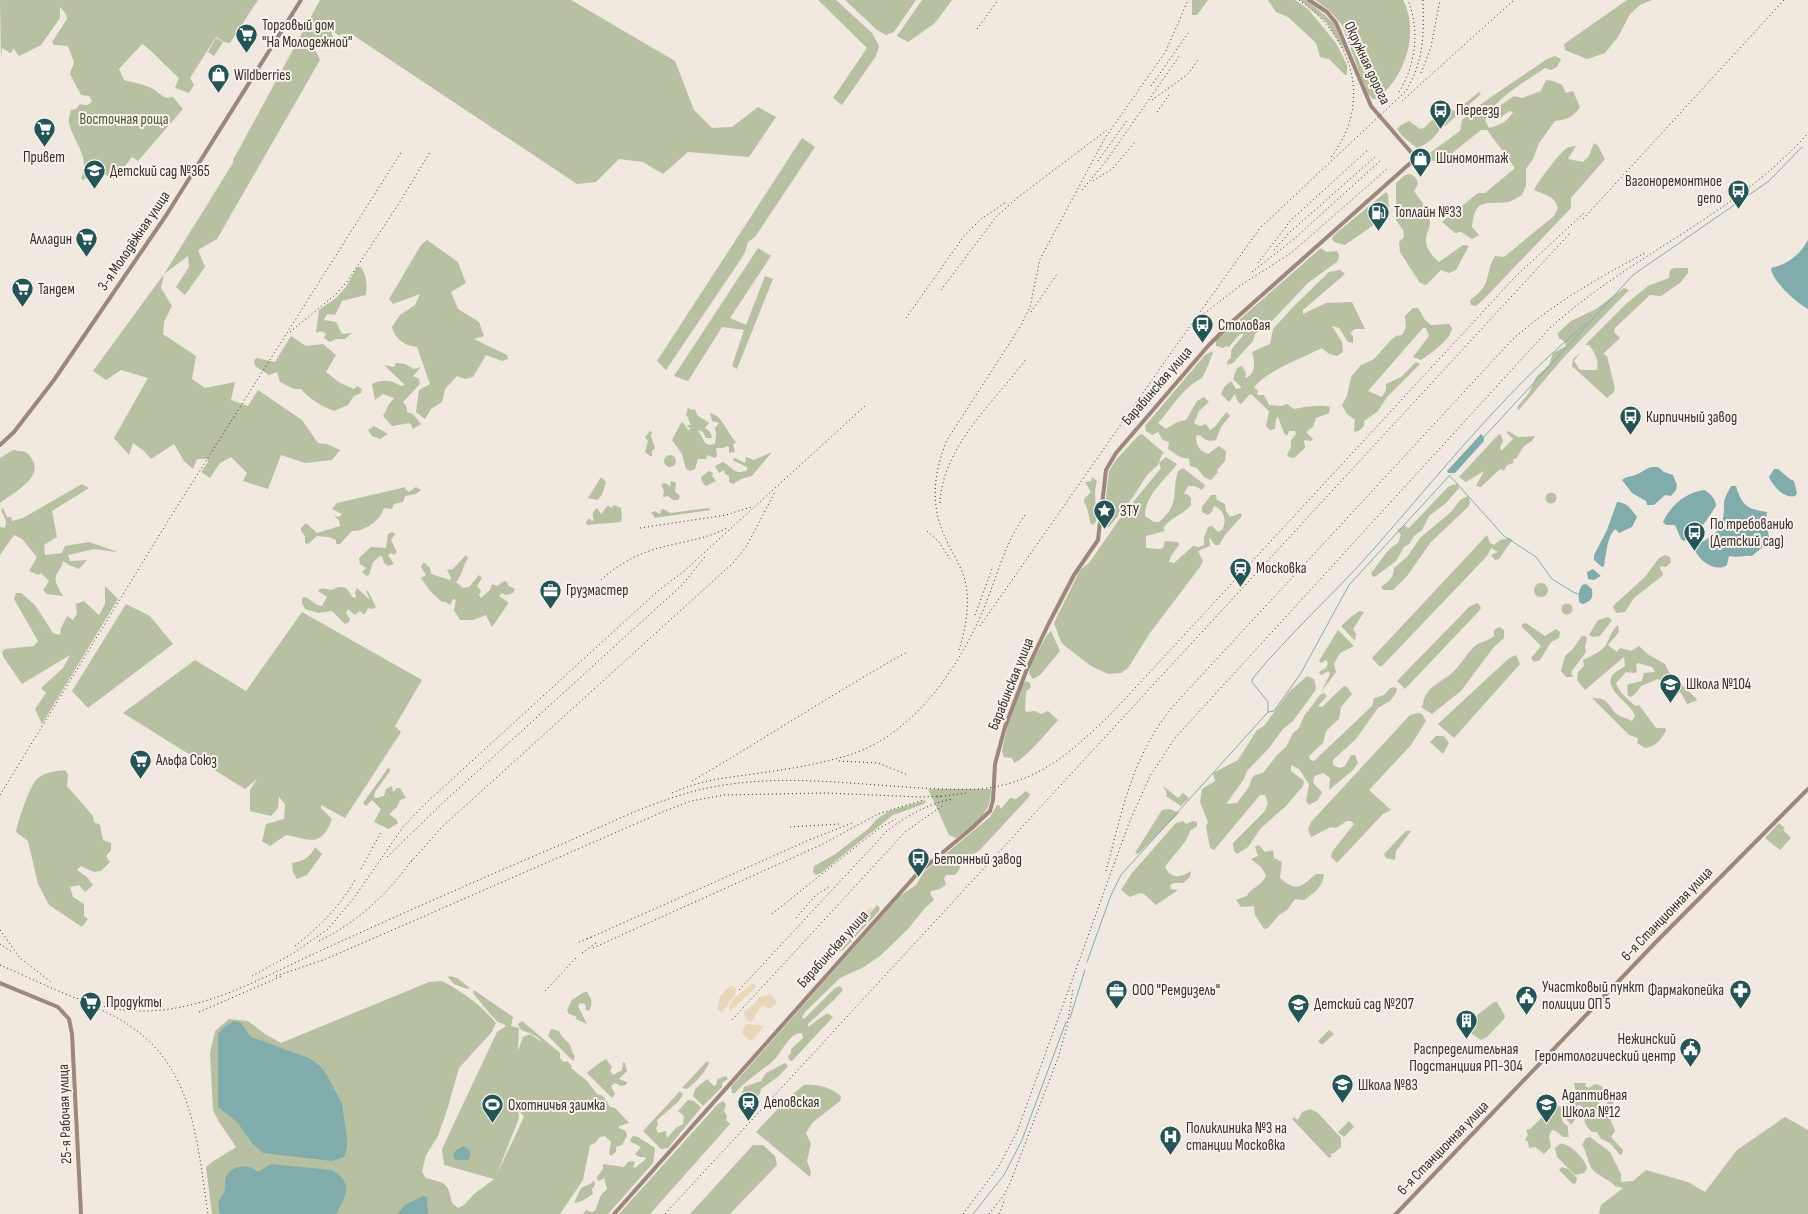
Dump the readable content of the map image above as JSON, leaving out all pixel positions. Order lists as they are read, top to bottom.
{
  "streets": {
    "main road": [
      "Окружная дорога",
      "3-я Молодёжная улица",
      "Барабинская улица",
      "6-я Станционная улица",
      "25-я Рабочая улица"
    ]
  },
  "crossings": [
    ["Окружная дорога", "Барабинская улица"]
  ],
  "parks": ["Восточная роща"],
  "places": {
    "supermarket": [
      "Торговый дом \"На Молодежной\"",
      "Привет",
      "Алладин",
      "Тандем",
      "Альфа Союз",
      "Продукты"
    ],
    "shop": ["Wildberries", "Шиномонтаж"],
    "bus stop": [
      "Переезд",
      "Вагоноремонтное депо",
      "Столовая",
      "Кирпичный завод",
      "По требованию (Детский сад)",
      "Бетонный завод"
    ],
    "school or university": [
      "Детский сад №365",
      "Школа №104",
      "Детский сад №207",
      "Школа №83",
      "Адаптивная Школа №12"
    ],
    "fuel station": ["Топлайн №33"],
    "place": ["ЗТУ"],
    "station": ["Московка", "Деповская"],
    "office": ["Грузмастер", "ООО \"Ремдизель\""],
    "pharmacy": ["Фармакопейка"],
    "public building": ["Участковый пункт полиции ОП 5", "Нежинский Геронтологический центр"],
    "building": ["Распределительная Подстанциия РП-304"],
    "sports": ["Охотничья заимка"],
    "hospital": ["Поликлиника №3 на станции Московка"]
  }
}
